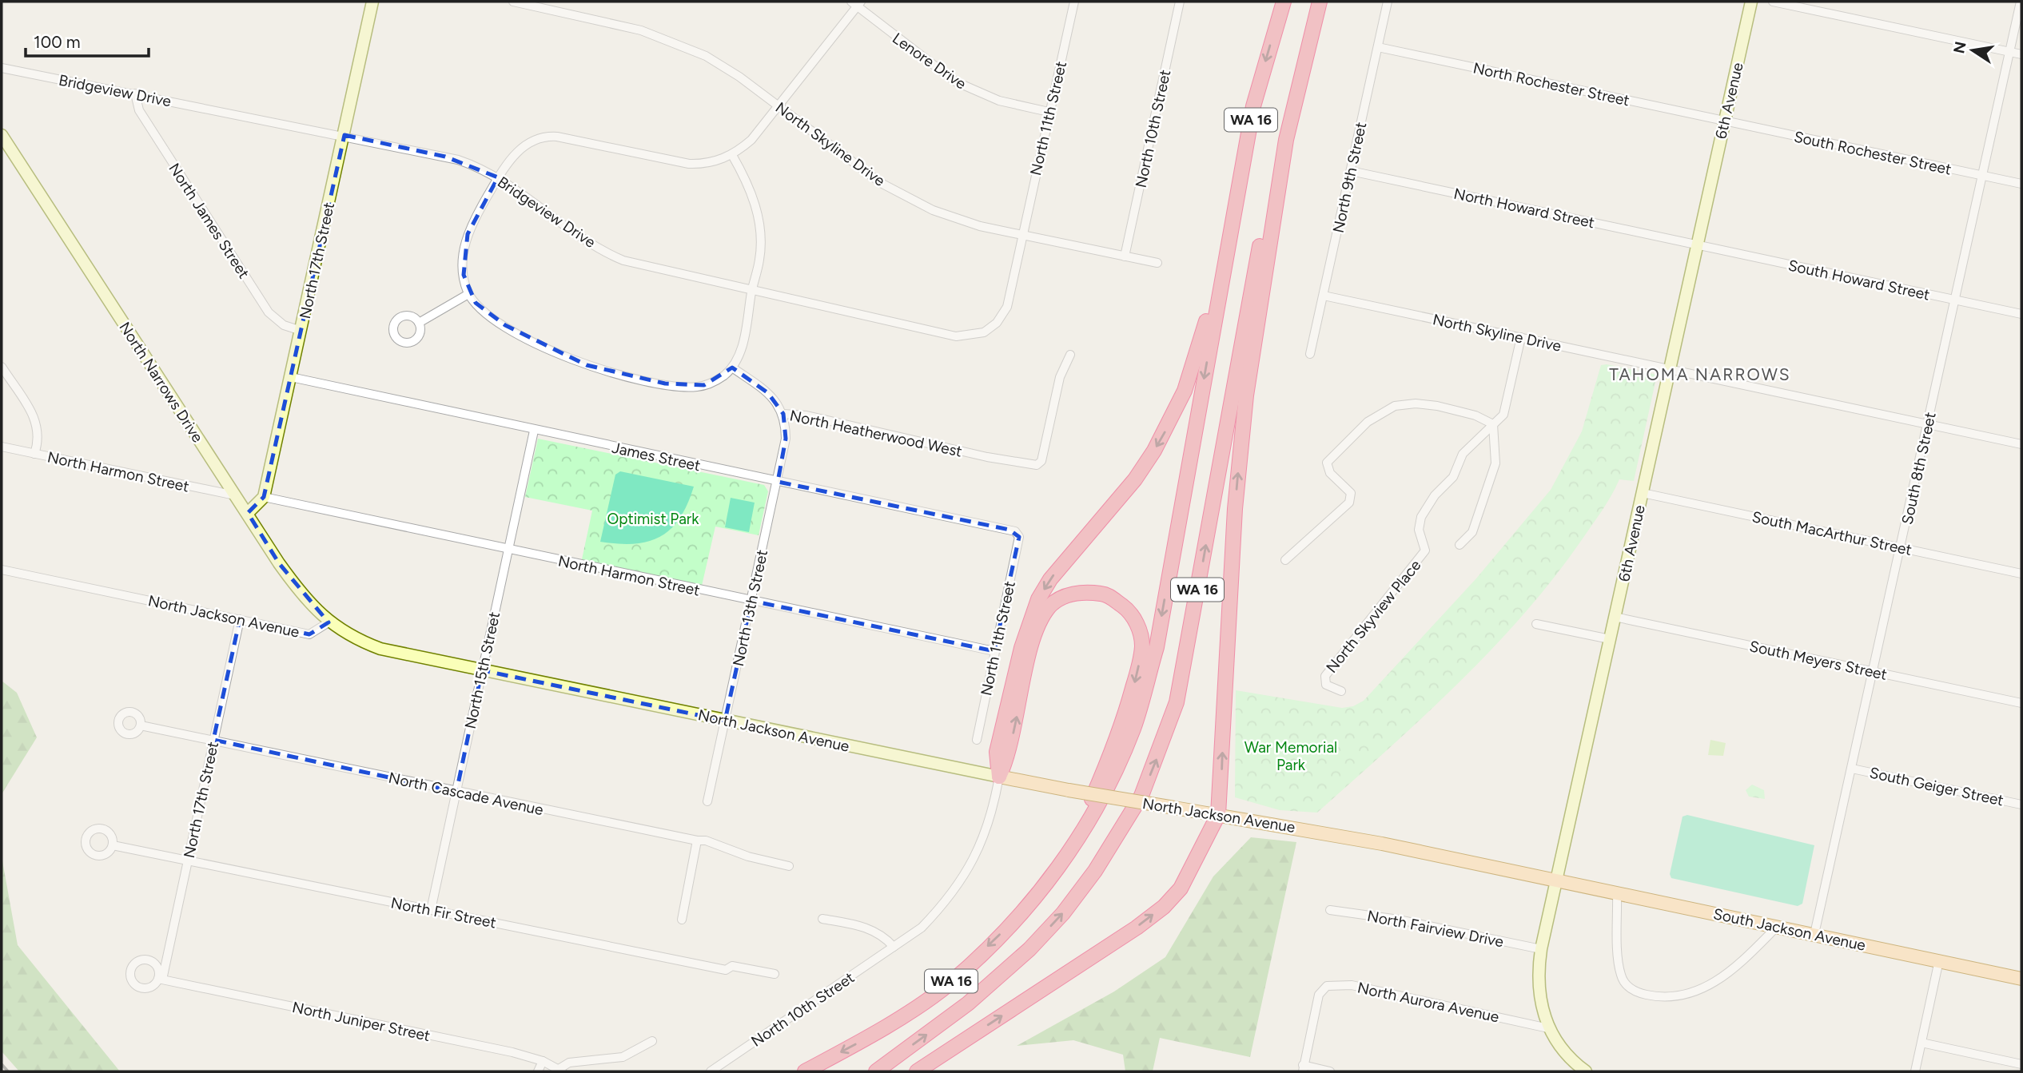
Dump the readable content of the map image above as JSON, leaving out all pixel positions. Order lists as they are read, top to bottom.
{
  "streets": {
    "highway": ["WA 16"],
    "main road": [
      "6th Avenue",
      "North 17th Street",
      "North Narrows Drive",
      "North Jackson Avenue",
      "South Jackson Avenue"
    ],
    "street": [
      "Lenore Drive",
      "North Rochester Street",
      "Bridgeview Drive",
      "North 11th Street",
      "North 10th Street",
      "North Skyline Drive",
      "South Rochester Street",
      "North 9th Street",
      "North Howard Street",
      "North James Street",
      "South Howard Street",
      "North Heatherwood West",
      "James Street",
      "South 8th Street",
      "North Harmon Street",
      "South MacArthur Street",
      "North 13th Street",
      "North Skyview Place",
      "South Meyers Street",
      "North 15th Street",
      "South Geiger Street",
      "North Cascade Avenue",
      "North Fir Street",
      "North Fairview Drive",
      "North Aurora Avenue",
      "North Juniper Street"
    ]
  },
  "crossings": [
    ["Lenore Drive", "North 11th Street"],
    ["North Rochester Street", "6th Avenue"],
    ["North Rochester Street", "South Rochester Street"],
    ["North Rochester Street", "North 9th Street"],
    ["Bridgeview Drive", "North 11th Street"],
    ["Bridgeview Drive", "North Skyline Drive"],
    ["Bridgeview Drive", "North James Street"],
    ["Bridgeview Drive", "North 17th Street"],
    ["6th Avenue", "North Skyline Drive"],
    ["6th Avenue", "South Rochester Street"],
    ["6th Avenue", "North Howard Street"],
    ["6th Avenue", "South Howard Street"],
    ["6th Avenue", "South MacArthur Street"],
    ["6th Avenue", "North Jackson Avenue"],
    ["6th Avenue", "South Meyers Street"],
    ["6th Avenue", "North Fairview Drive"],
    ["6th Avenue", "South Jackson Avenue"],
    ["6th Avenue", "North Aurora Avenue"],
    ["North 11th Street", "North Skyline Drive"],
    ["North 11th Street", "James Street"],
    ["North 11th Street", "North Harmon Street"],
    ["North 10th Street", "North Skyline Drive"],
    ["North 10th Street", "North Jackson Avenue"],
    ["North Skyline Drive", "North 9th Street"],
    ["North Skyline Drive", "South 8th Street"],
    ["North Skyline Drive", "North Skyview Place"],
    ["South Rochester Street", "South 8th Street"],
    ["North 9th Street", "North Howard Street"],
    ["North Howard Street", "South Howard Street"],
    ["North James Street", "North 17th Street"],
    ["North 17th Street", "James Street"],
    ["North 17th Street", "North Harmon Street"],
    ["North 17th Street", "North Jackson Avenue"],
    ["North 17th Street", "North Cascade Avenue"],
    ["North 17th Street", "North Fir Street"],
    ["North 17th Street", "North Juniper Street"],
    ["South Howard Street", "South 8th Street"],
    ["North Narrows Drive", "North Harmon Street"],
    ["North Narrows Drive", "North Jackson Avenue"],
    ["North Heatherwood West", "North 13th Street"],
    ["James Street", "North 13th Street"],
    ["James Street", "North 15th Street"],
    ["South 8th Street", "South MacArthur Street"],
    ["South 8th Street", "South Meyers Street"],
    ["South 8th Street", "South Geiger Street"],
    ["South 8th Street", "South Jackson Avenue"],
    ["North Harmon Street", "North 13th Street"],
    ["North Harmon Street", "North 15th Street"],
    ["North 13th Street", "North Jackson Avenue"],
    ["North Jackson Avenue", "North 15th Street"],
    ["North Jackson Avenue", "South Jackson Avenue"],
    ["North 15th Street", "North Cascade Avenue"],
    ["North 15th Street", "North Fir Street"]
  ],
  "districts": ["TAHOMA NARROWS"],
  "parks": ["Optimist Park", "War Memorial Park"],
  "scale_bar": "100 m",
  "north": "left"
}
